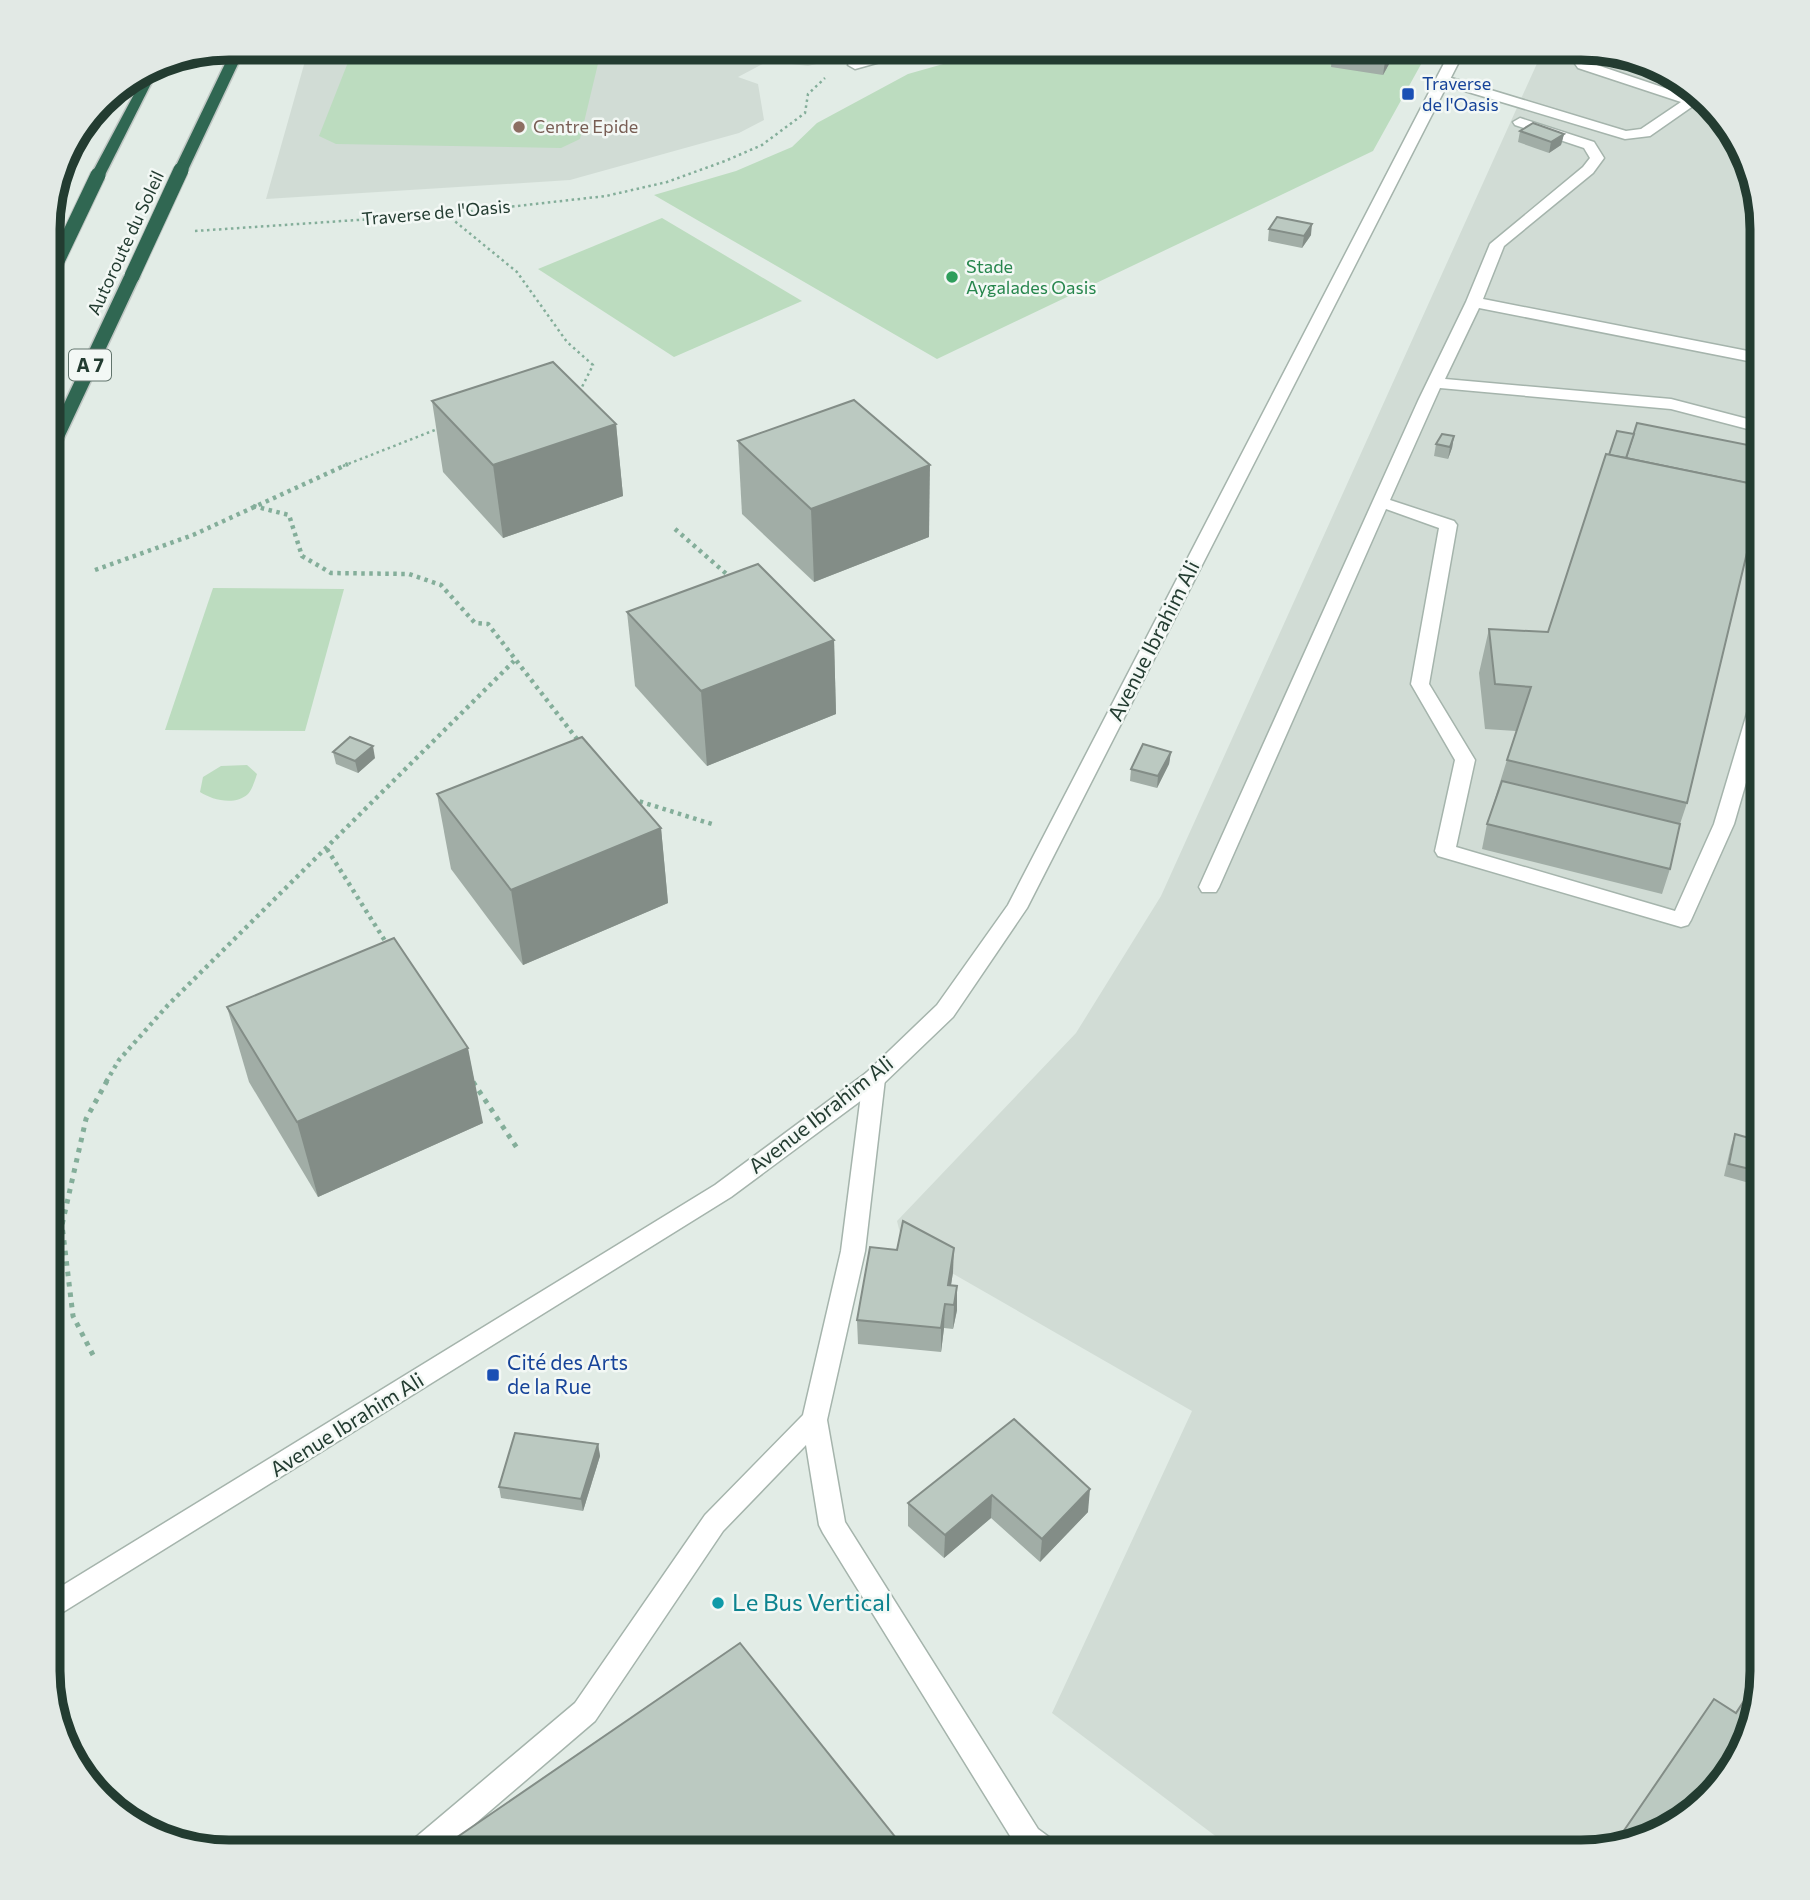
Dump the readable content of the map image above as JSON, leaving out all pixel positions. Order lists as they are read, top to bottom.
{
  "streets": {
    "highway": ["Autoroute du Soleil", "A 7"],
    "street": ["Avenue Ibrahim Ali"],
    "path": ["Traverse de l'Oasis"]
  },
  "places": {
    "transit": ["Traverse de l'Oasis", "Cité des Arts de la Rue"],
    "other": ["Centre Epide", "Stade Aygalades Oasis", "Le Bus Vertical"]
  }
}
